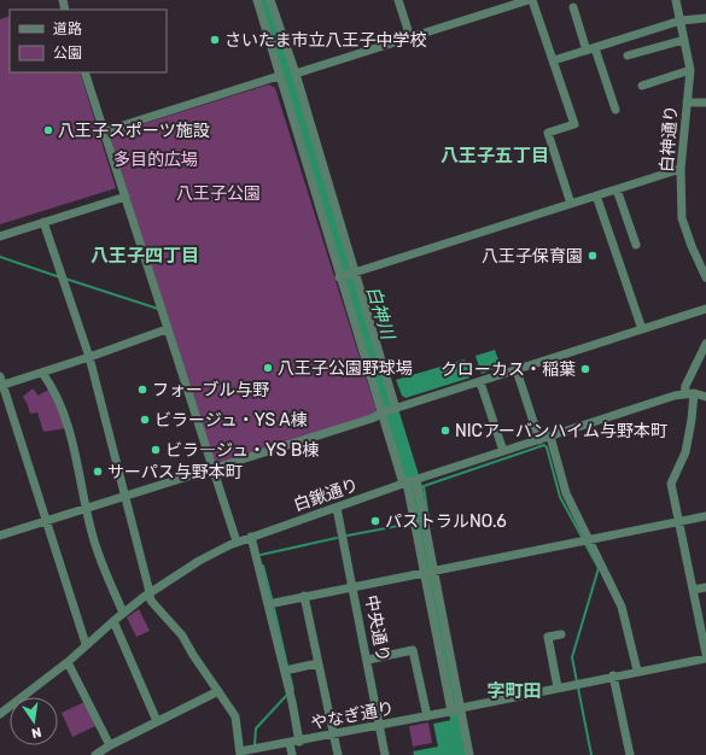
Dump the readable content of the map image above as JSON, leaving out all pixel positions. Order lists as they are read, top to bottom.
{
  "streets": {
    "street": [
      "白神通り",
      "白鍬通り",
      "中央通り",
      "やなぎ通り"
    ]
  },
  "crossings": [
    ["白鍬通り", "中央通り"],
    ["中央通り", "やなぎ通り"]
  ],
  "districts": ["八王子五丁目", "八王子四丁目", "字町田"],
  "water": ["白神川"],
  "parks": ["多目的広場", "八王子公園"],
  "places": [
    "さいたま市立八王子中学校",
    "八王子スポーツ施設",
    "八王子保育園",
    "八王子公園野球場",
    "クローカス・稲葉",
    "フォーブル与野",
    "ビラージュ・YS A棟",
    "NICアーバンハイム与野本町",
    "ビラ―ジュ・YS B棟",
    "サーパス与野本町",
    "パストラルNO.6"
  ],
  "legend": ["道路", "公園"],
  "north": "bottom"
}
